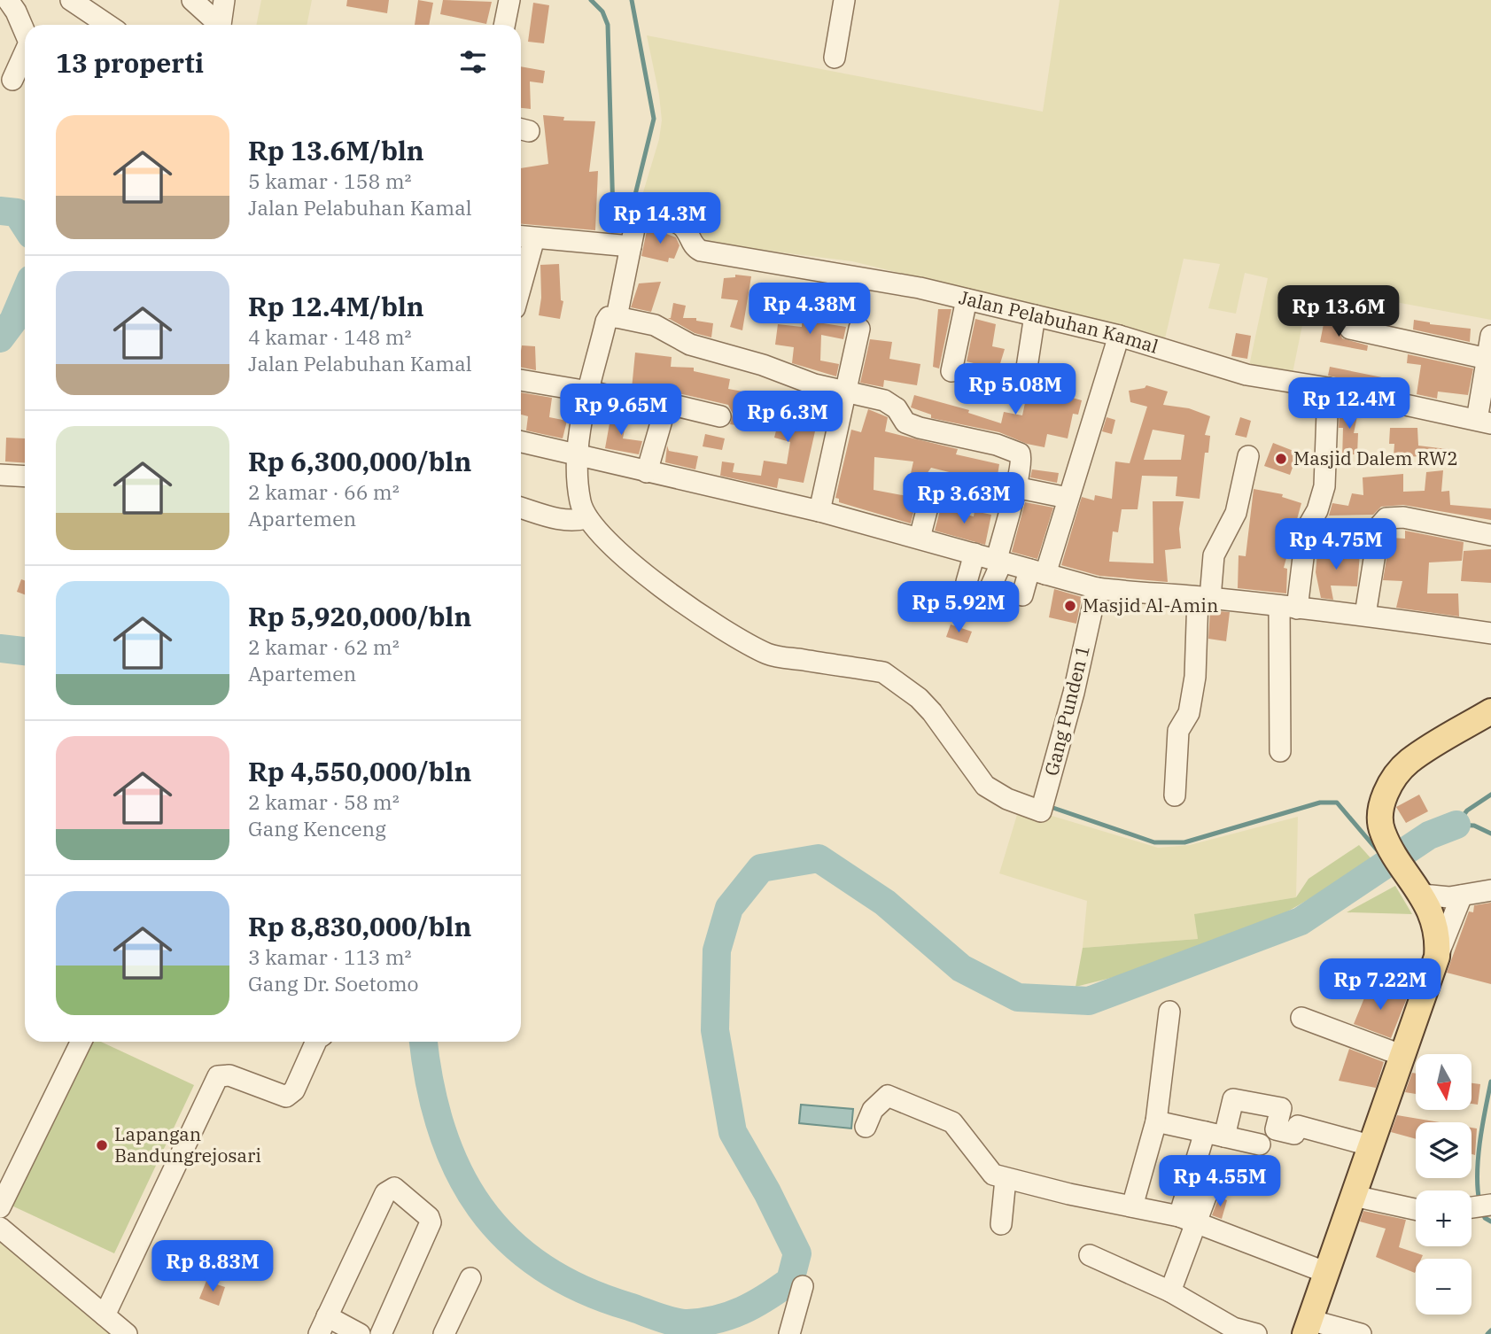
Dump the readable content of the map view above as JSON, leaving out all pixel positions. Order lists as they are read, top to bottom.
{
  "streets": {
    "street": ["Jalan Pelabuhan Kamal", "Gang Punden 1"]
  },
  "places": ["Masjid Dalem RW2", "Masjid Al-Amin", "Lapangan Bandungrejosari"],
  "north": "bottom",
  "page": {
    "heading": "13 properti",
    "list": [
      {
        "name": "Rp 13.6M/bln",
        "note": "5 kamar · 158 m² · Jalan Pelabuhan Kamal"
      },
      {
        "name": "Rp 12.4M/bln",
        "note": "4 kamar · 148 m² · Jalan Pelabuhan Kamal"
      },
      {
        "name": "Rp 6,300,000/bln",
        "note": "2 kamar · 66 m² · Apartemen"
      },
      {
        "name": "Rp 5,920,000/bln",
        "note": "2 kamar · 62 m² · Apartemen"
      },
      {
        "name": "Rp 4,550,000/bln",
        "note": "2 kamar · 58 m² · Gang Kenceng"
      },
      {
        "name": "Rp 8,830,000/bln",
        "note": "3 kamar · 113 m² · Gang Dr. Soetomo"
      }
    ],
    "price": [
      "Rp 14.3M",
      "Rp 4.38M",
      "Rp 13.6M",
      "Rp 5.08M",
      "Rp 12.4M",
      "Rp 9.65M",
      "Rp 6.3M",
      "Rp 3.63M",
      "Rp 4.75M",
      "Rp 5.92M",
      "Rp 7.22M",
      "Rp 4.55M",
      "Rp 8.83M"
    ],
    "map_buttons": ["+", "−"]
  }
}
